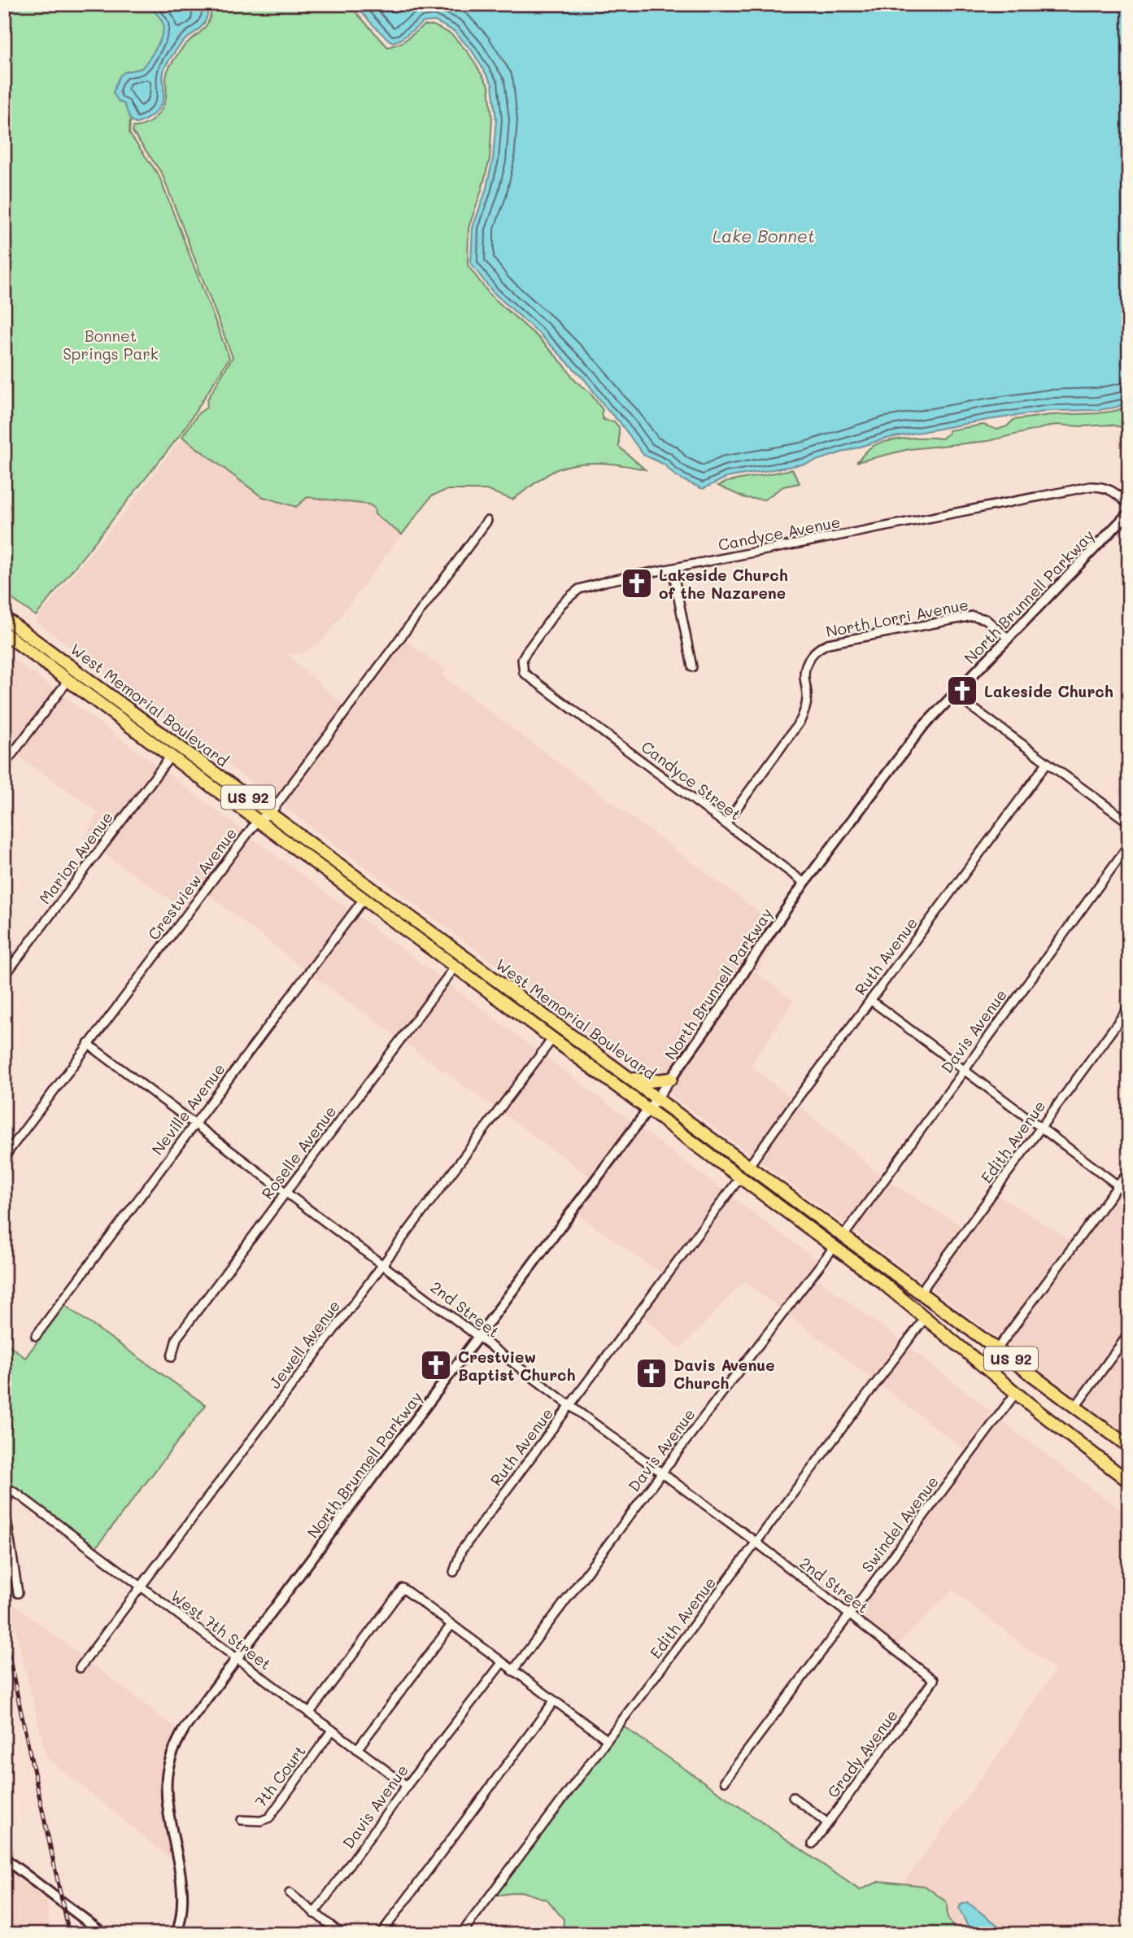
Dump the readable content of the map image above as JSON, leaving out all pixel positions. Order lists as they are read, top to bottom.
{
  "streets": {
    "main road": ["West Memorial Boulevard", "US 92"],
    "street": [
      "Candyce Avenue",
      "North Brunnell Parkway",
      "North Lorri Avenue",
      "Candyce Street",
      "Marion Avenue",
      "Crestview Avenue",
      "Ruth Avenue",
      "Davis Avenue",
      "Neville Avenue",
      "Edith Avenue",
      "Roselle Avenue",
      "2nd Street",
      "Jewell Avenue",
      "Swindel Avenue",
      "West 7th Street",
      "Grady Avenue",
      "7th Court"
    ]
  },
  "crossings": [
    ["Candyce Avenue", "Candyce Street"],
    ["North Brunnell Parkway", "North Lorri Avenue"],
    ["North Brunnell Parkway", "West Memorial Boulevard"],
    ["North Brunnell Parkway", "Candyce Street"],
    ["North Brunnell Parkway", "2nd Street"],
    ["North Brunnell Parkway", "West 7th Street"],
    ["North Lorri Avenue", "Candyce Street"],
    ["West Memorial Boulevard", "US 92"],
    ["West Memorial Boulevard", "Marion Avenue"],
    ["West Memorial Boulevard", "Crestview Avenue"],
    ["West Memorial Boulevard", "Ruth Avenue"],
    ["West Memorial Boulevard", "Davis Avenue"],
    ["West Memorial Boulevard", "Neville Avenue"],
    ["West Memorial Boulevard", "Edith Avenue"],
    ["West Memorial Boulevard", "Roselle Avenue"],
    ["West Memorial Boulevard", "Jewell Avenue"],
    ["US 92", "Edith Avenue"],
    ["US 92", "Swindel Avenue"],
    ["Crestview Avenue", "2nd Street"],
    ["Ruth Avenue", "2nd Street"],
    ["Davis Avenue", "2nd Street"],
    ["Davis Avenue", "West 7th Street"],
    ["Neville Avenue", "2nd Street"],
    ["Edith Avenue", "2nd Street"],
    ["Roselle Avenue", "2nd Street"],
    ["2nd Street", "Jewell Avenue"],
    ["2nd Street", "Swindel Avenue"],
    ["2nd Street", "Grady Avenue"],
    ["Jewell Avenue", "West 7th Street"],
    ["West 7th Street", "7th Court"]
  ],
  "water": ["Lake Bonnet"],
  "parks": ["Bonnet Springs Park"],
  "places": {
    "church": [
      "Lakeside Church of the Nazarene",
      "Lakeside Church",
      "Crestview Baptist Church",
      "Davis Avenue Church"
    ]
  }
}
